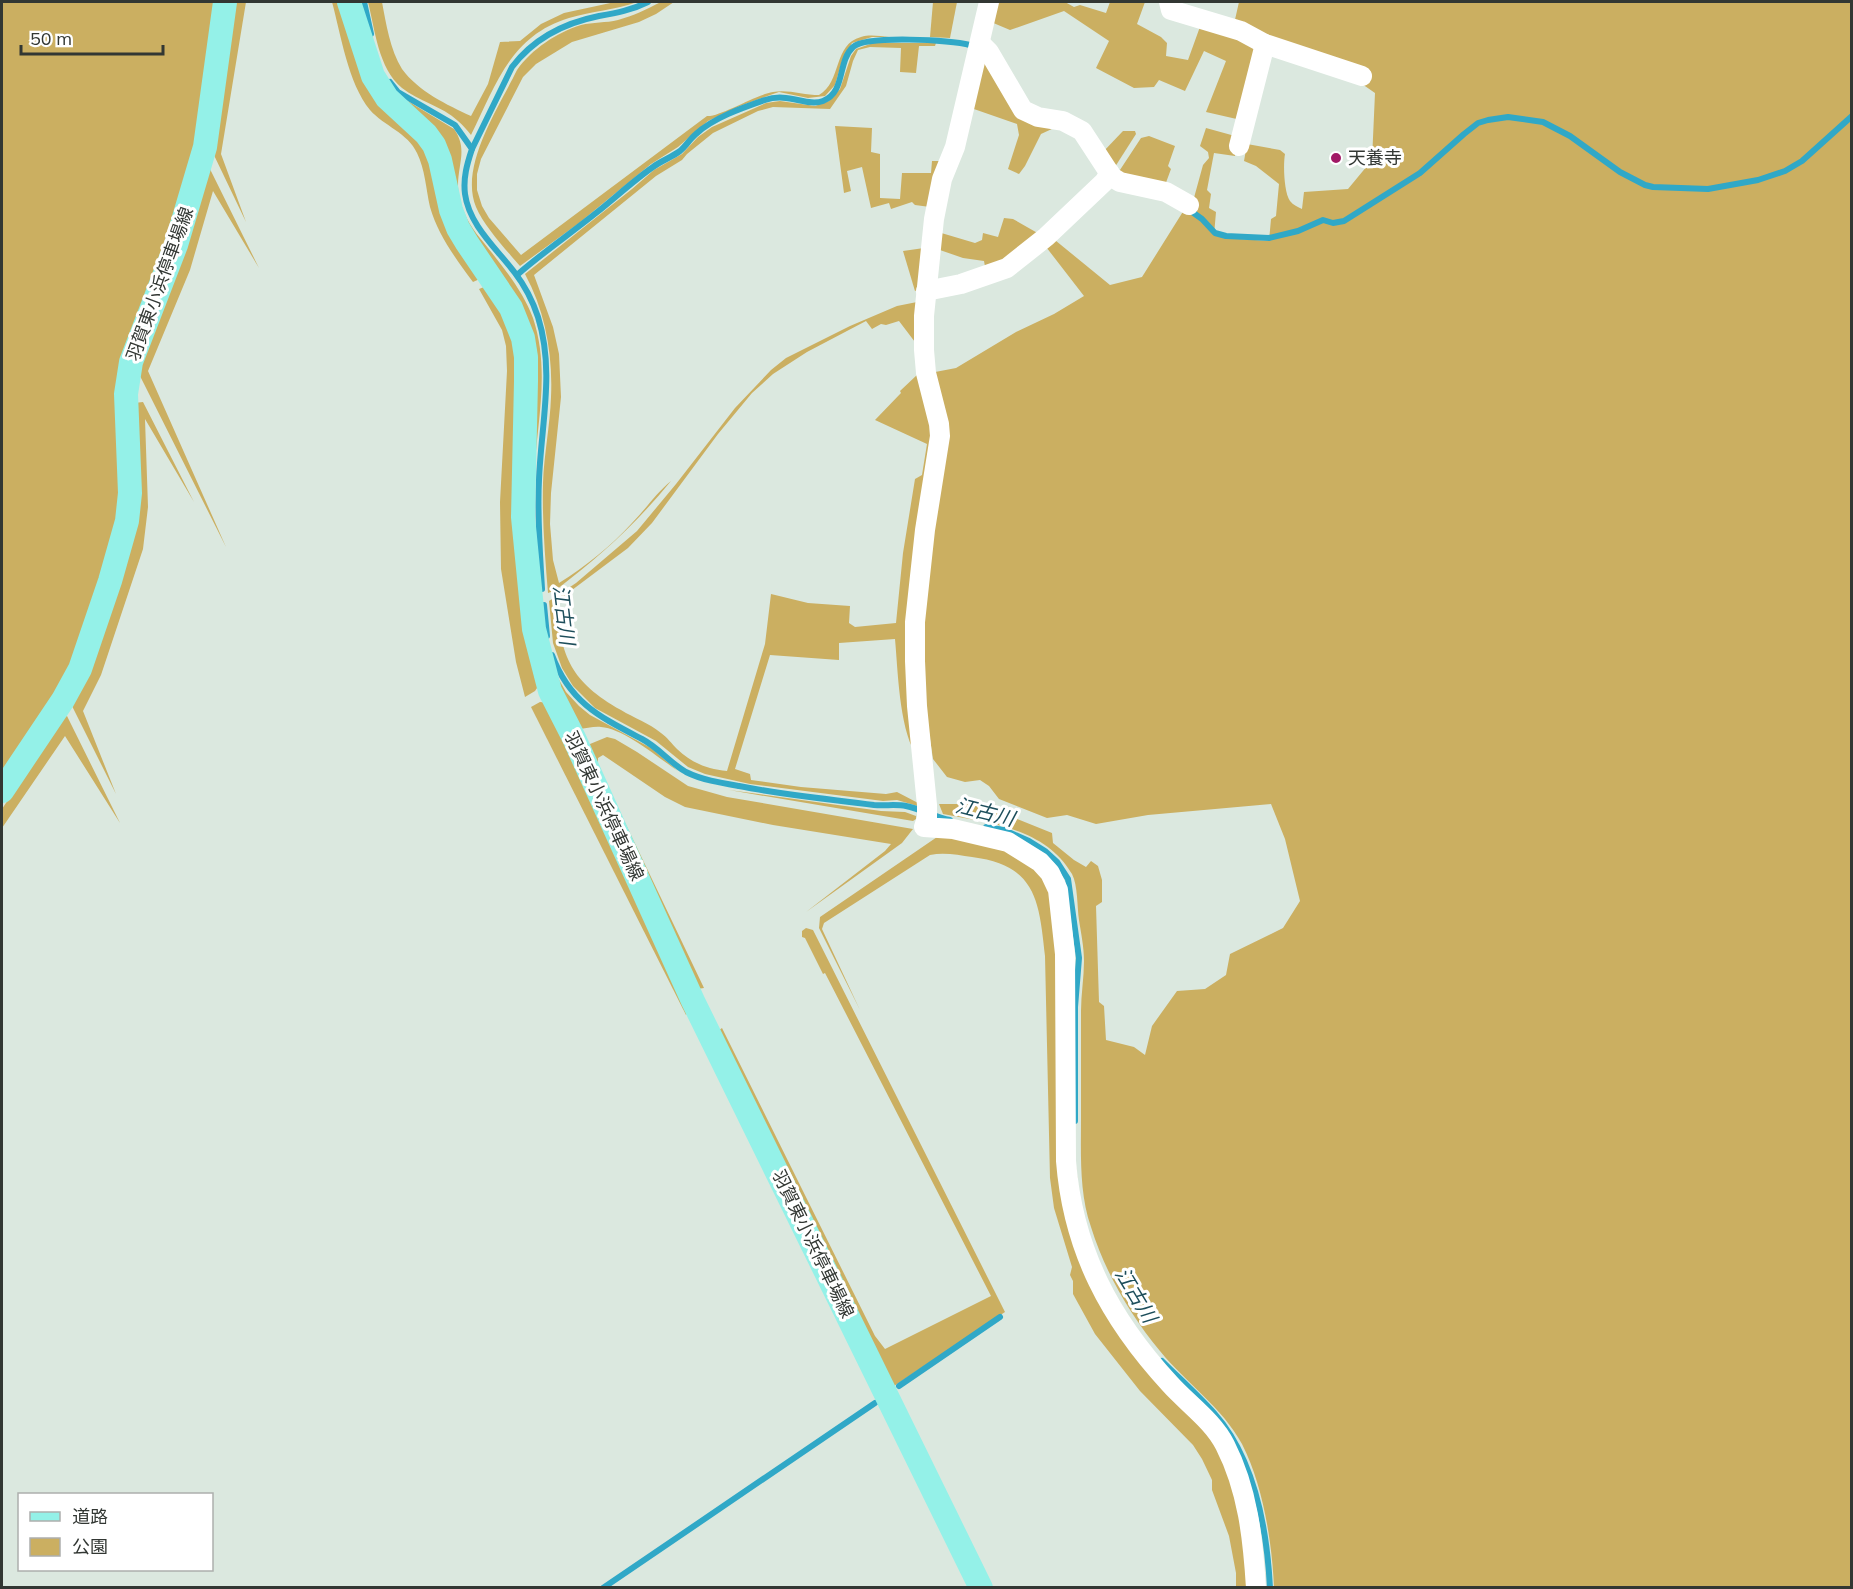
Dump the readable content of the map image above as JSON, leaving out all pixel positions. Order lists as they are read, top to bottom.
{
  "streets": {
    "main road": ["羽賀東小浜停車場線"]
  },
  "water": ["江古川"],
  "places": ["天養寺"],
  "legend": ["道路", "公園"],
  "scale_bar": "50 m"
}
